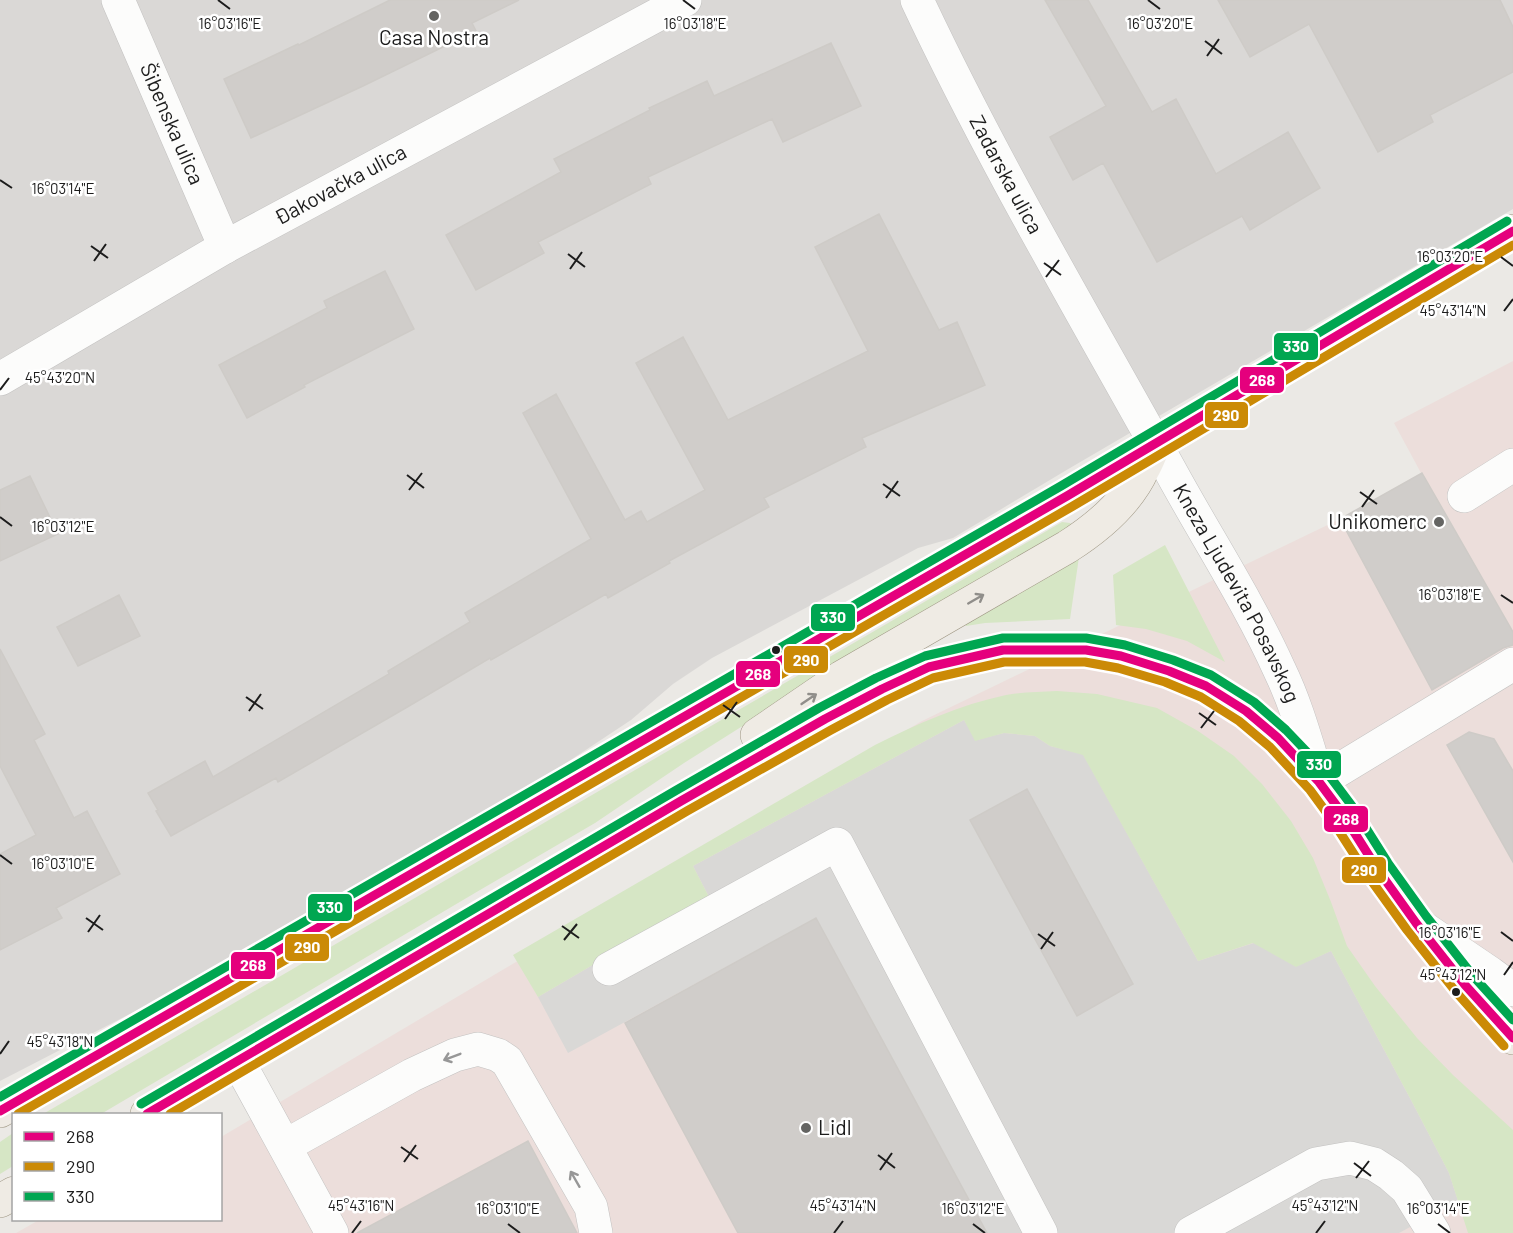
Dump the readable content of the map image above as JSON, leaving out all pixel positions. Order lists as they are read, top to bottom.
{
  "streets": {
    "street": [
      "Šibenska ulica",
      "Zadarska ulica",
      "Đakovačka ulica",
      "Kneza Ljudevita Posavskog"
    ]
  },
  "crossings": [
    ["Šibenska ulica", "Đakovačka ulica"],
    ["Zadarska ulica", "Kneza Ljudevita Posavskog"]
  ],
  "places": ["Casa Nostra", "Unikomerc", "Lidl"],
  "lines": ["transit line 330", "transit line 268", "transit line 290"],
  "legend": ["268", "290", "330"],
  "coordinates": [
    "16°03'16\"E",
    "16°03'18\"E",
    "16°03'20\"E",
    "16°03'14\"E",
    "45°43'14\"N",
    "45°43'20\"N",
    "16°03'12\"E",
    "16°03'10\"E",
    "45°43'12\"N",
    "45°43'18\"N",
    "45°43'16\"N"
  ]
}
